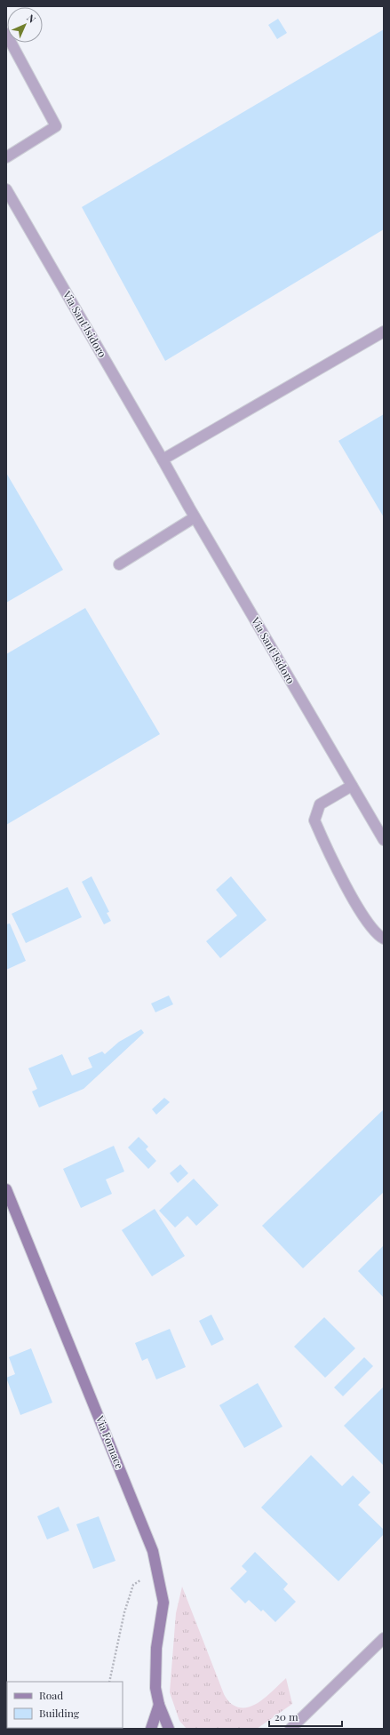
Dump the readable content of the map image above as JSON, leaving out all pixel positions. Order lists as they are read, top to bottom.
{
  "streets": {
    "street": ["Via Sant'Isidoro", "Via Fornace"]
  },
  "legend": ["Road", "Building"],
  "scale_bar": "20 m",
  "north": "top right"
}
